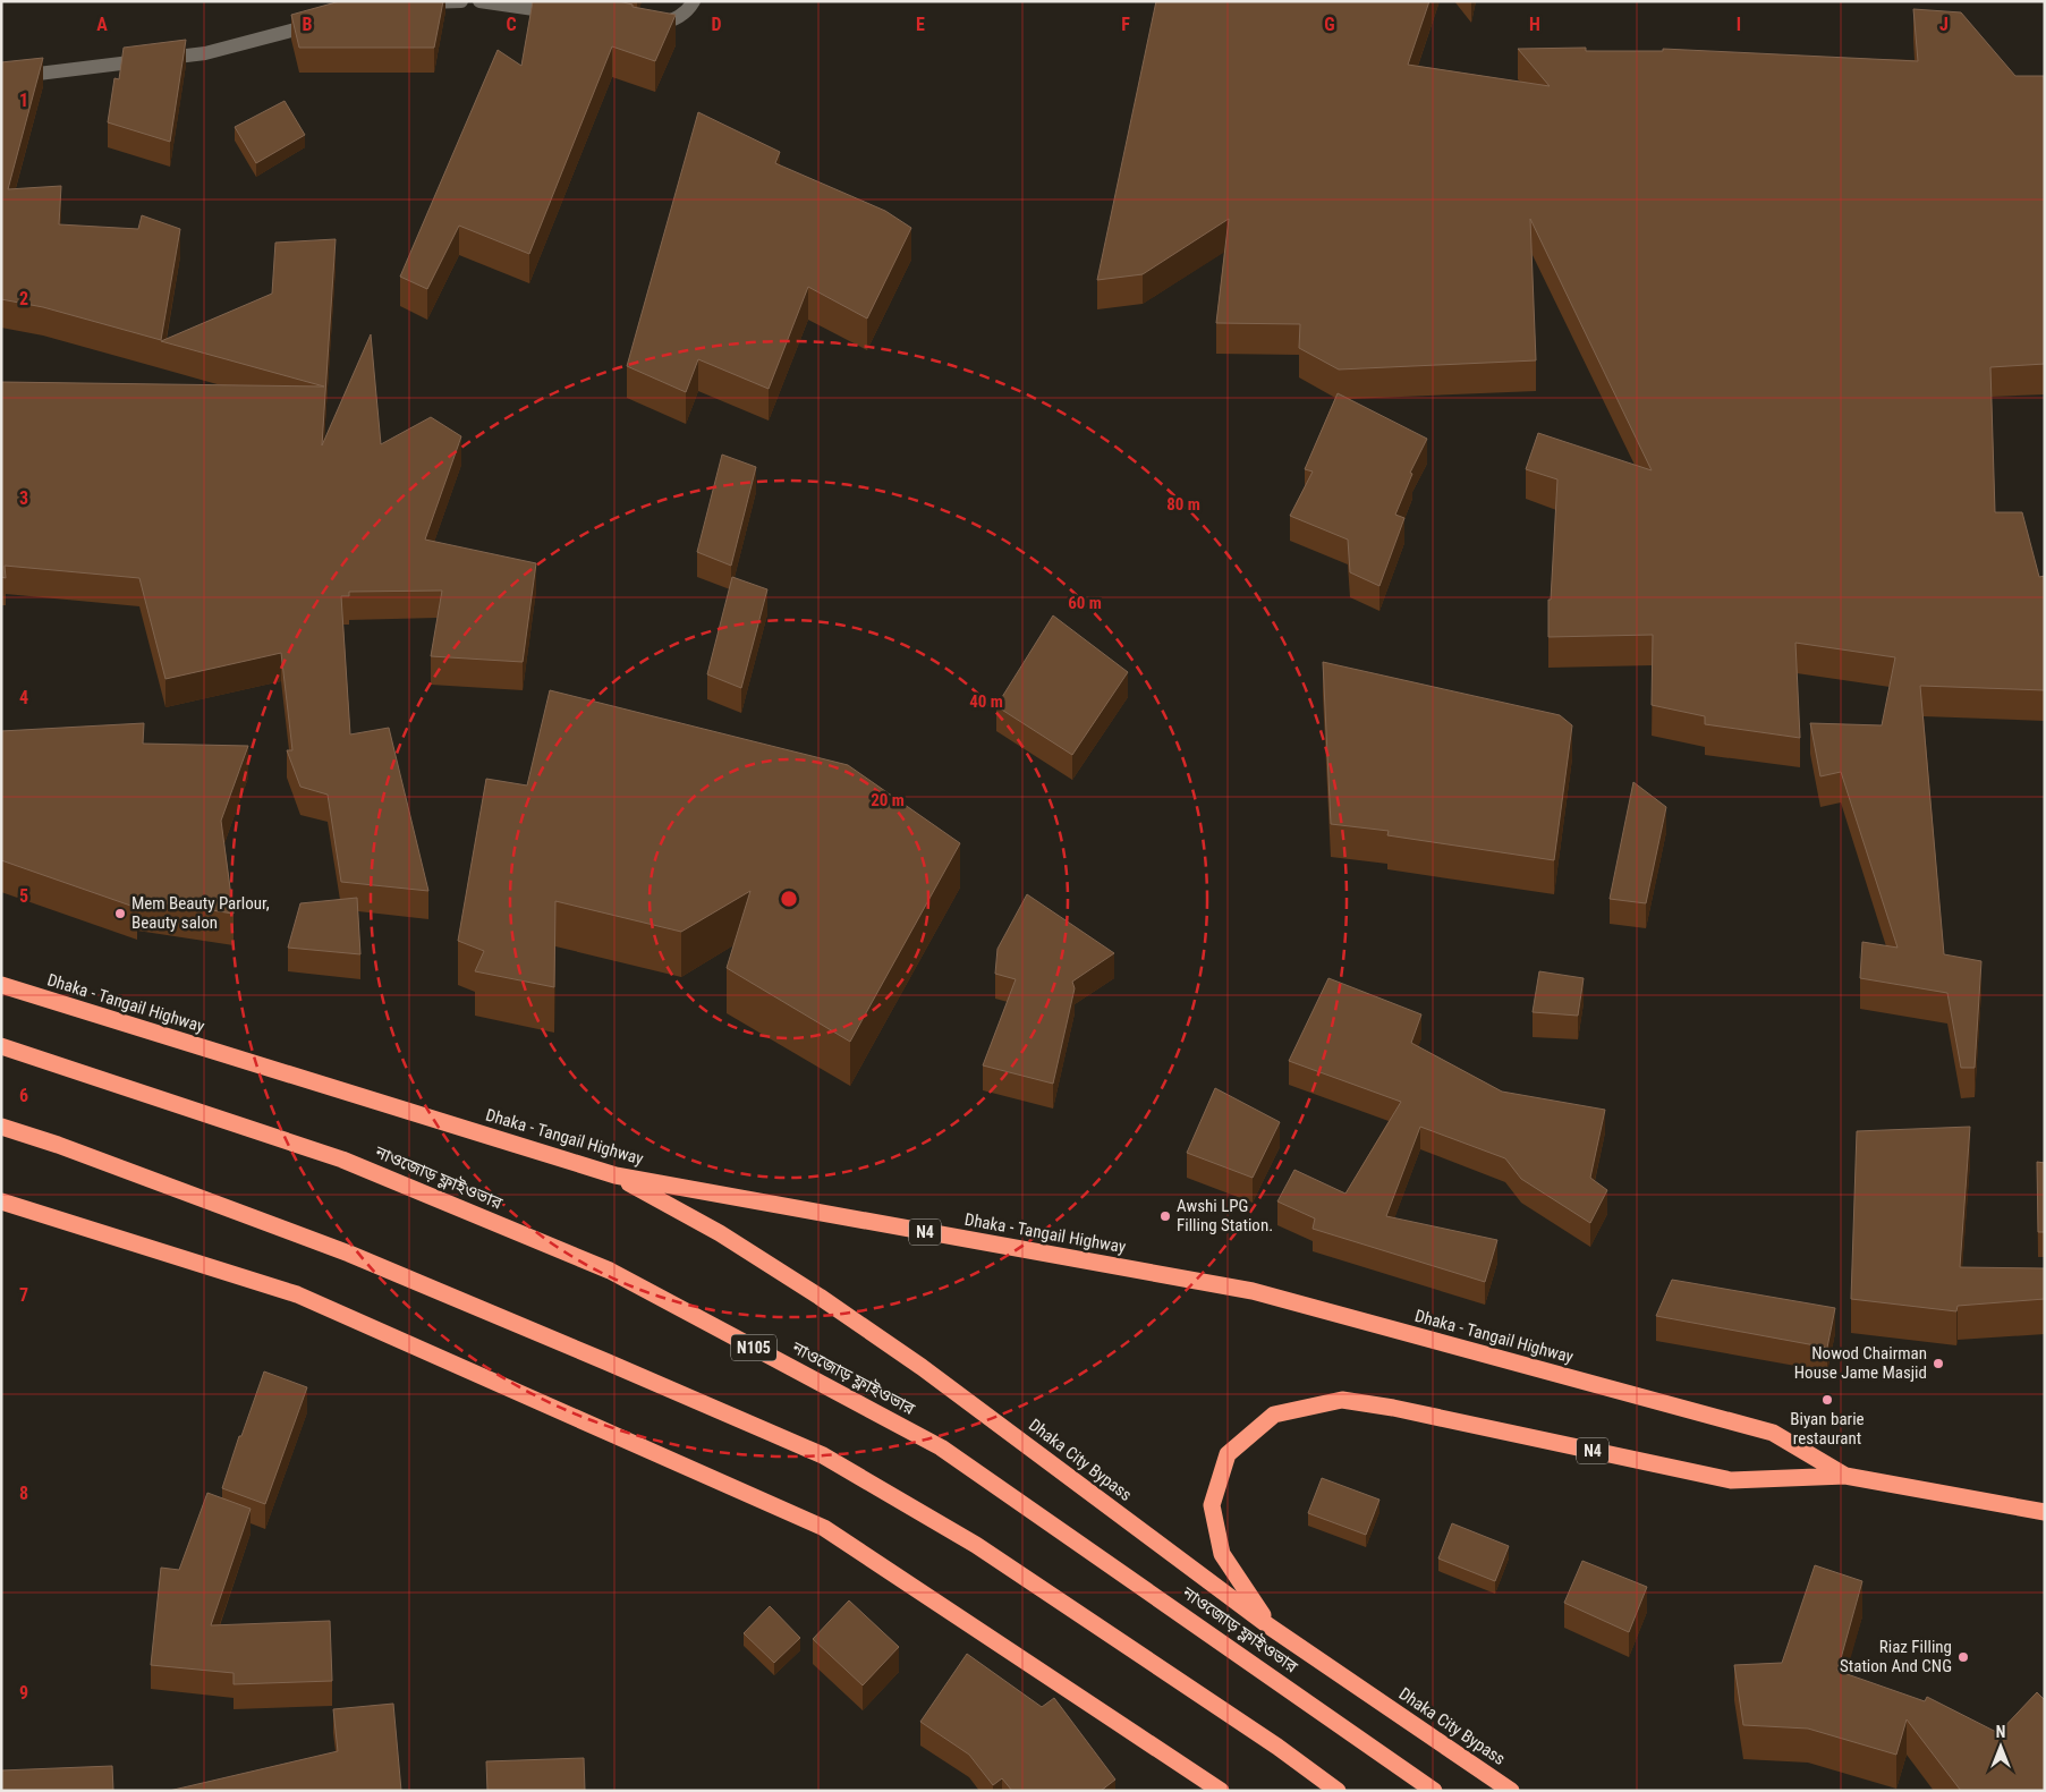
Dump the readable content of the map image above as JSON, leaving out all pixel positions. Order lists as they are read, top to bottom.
{
  "streets": {
    "highway": [
      "Dhaka - Tangail Highway",
      "নাওজোড় ফ্লাইওভার",
      "N4",
      "N105",
      "Dhaka City Bypass"
    ]
  },
  "crossings": [
    ["Dhaka - Tangail Highway", "Dhaka City Bypass"]
  ],
  "places": [
    "Mem Beauty Parlour, Beauty salon",
    "Awshi LPG Filling Station.",
    "Nowod Chairman House Jame Masjid",
    "Biyan barie restaurant",
    "Riaz Filling Station And CNG"
  ],
  "north": "top",
  "grid": {
    "columns": [
      "A",
      "B",
      "C",
      "D",
      "E",
      "F",
      "G",
      "H",
      "I",
      "J"
    ],
    "rows": [
      "1",
      "2",
      "3",
      "4",
      "5",
      "6",
      "7",
      "8",
      "9"
    ]
  },
  "rings": [
    "80 m",
    "60 m",
    "40 m",
    "20 m"
  ]
}
